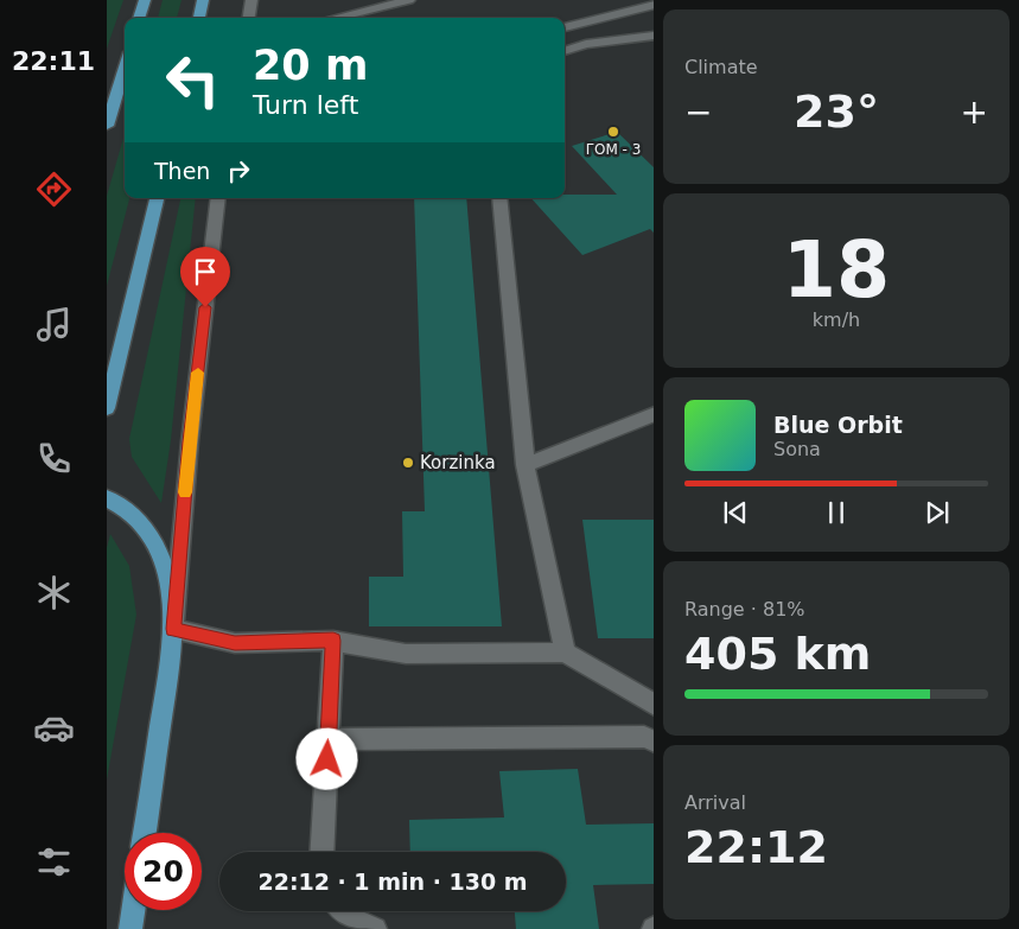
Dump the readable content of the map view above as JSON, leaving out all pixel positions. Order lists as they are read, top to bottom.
{
  "places": ["ГОМ - 3", "Korzinka"],
  "page": {
    "tabs": "22:11",
    "tile": [
      "Climate",
      ["18", "km/h"],
      ["Range · 81%", "405 km"],
      ["Arrival", "22:12"]
    ],
    "turn": ["20 m", "Turn left"],
    "heat": ["−", "23°", "+"],
    "then": "Then",
    "song": ["Blue Orbit", "Sona"],
    "limit": "20",
    "trip": "22:12 · 1 min · 130 m"
  }
}
